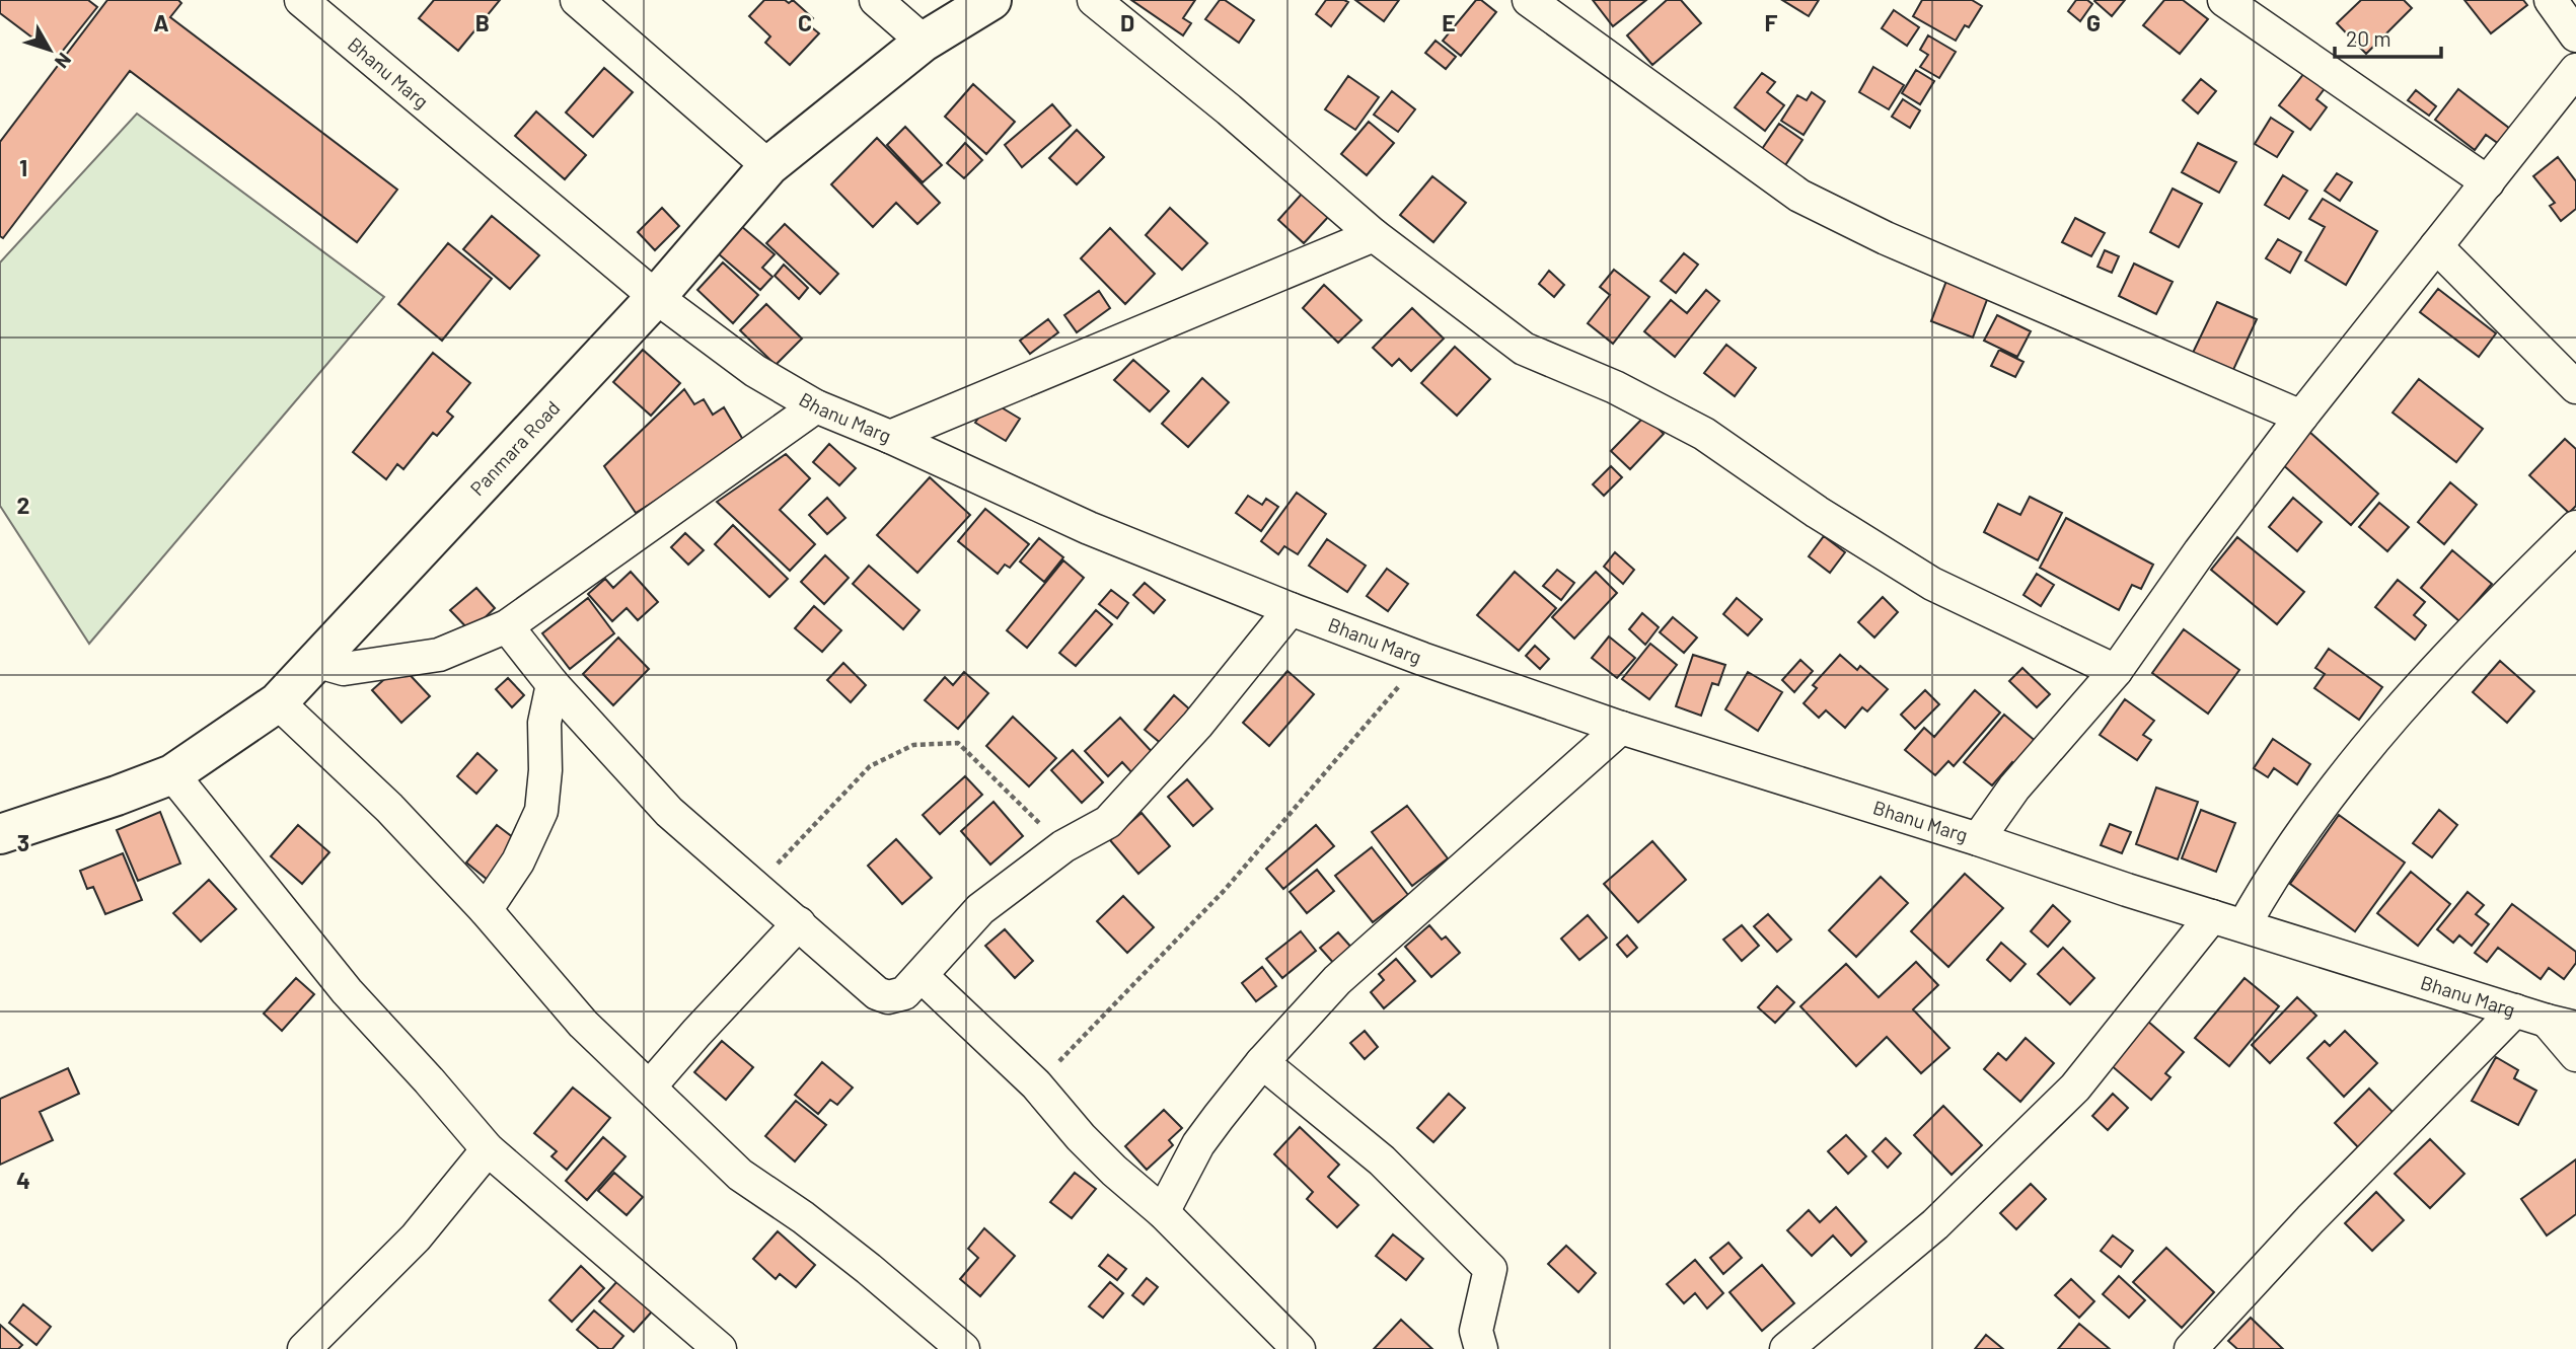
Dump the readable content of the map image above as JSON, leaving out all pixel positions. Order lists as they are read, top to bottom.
{
  "streets": {
    "street": ["Bhanu Marg", "Panmara Road"]
  },
  "crossings": [
    ["Bhanu Marg", "Panmara Road"]
  ],
  "scale_bar": "20 m",
  "north": "bottom right",
  "grid": {
    "columns": [
      "A",
      "B",
      "C",
      "D",
      "E",
      "F",
      "G"
    ],
    "rows": [
      "1",
      "2",
      "3",
      "4"
    ]
  }
}
